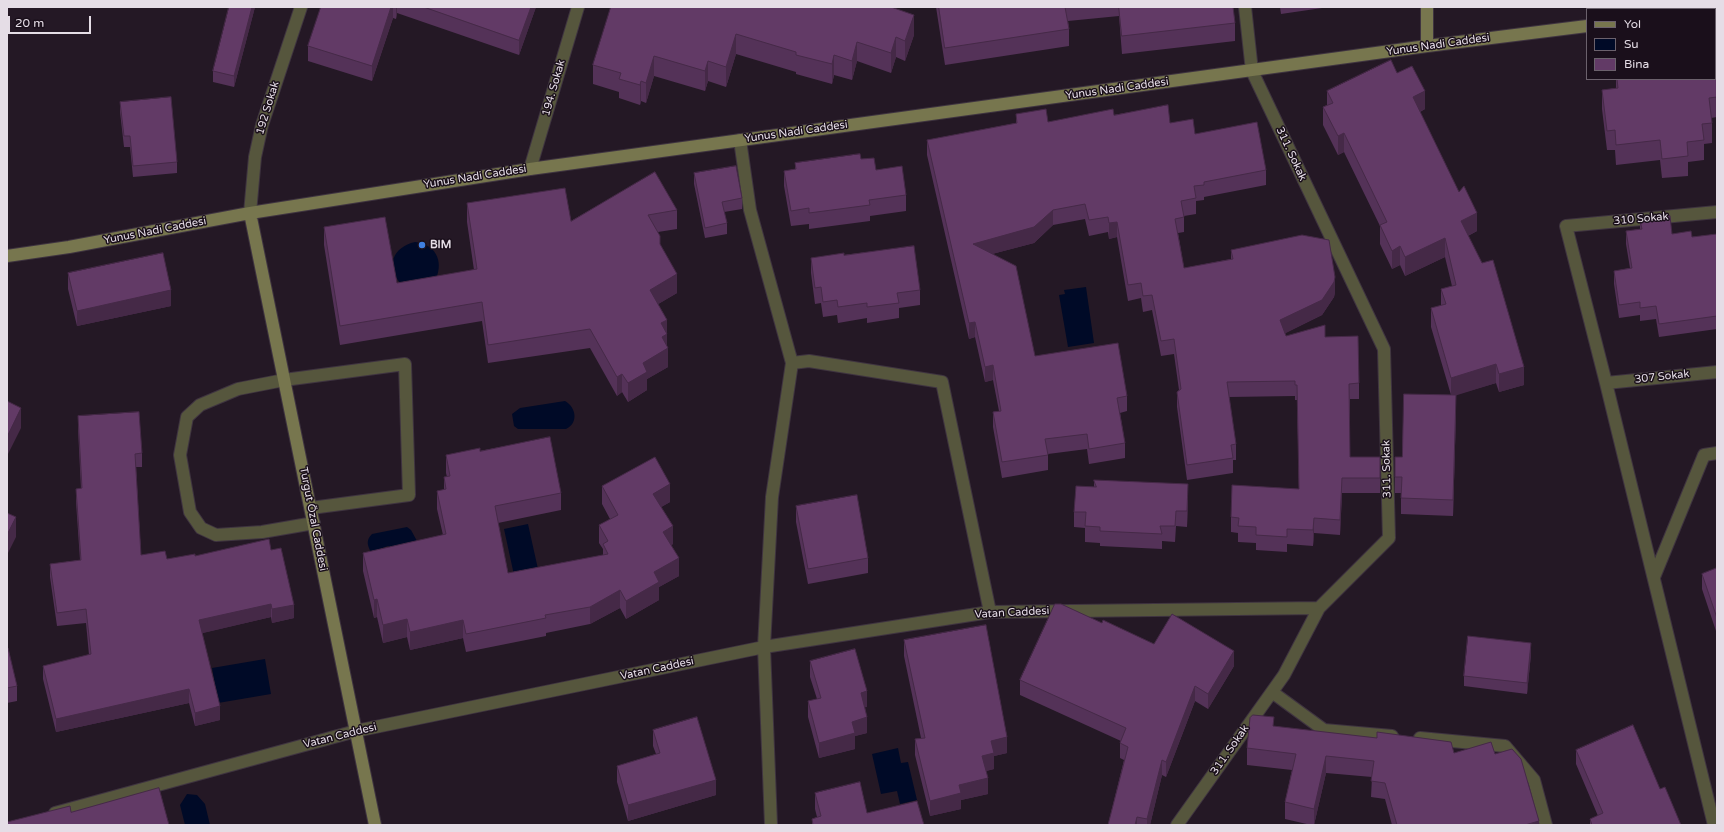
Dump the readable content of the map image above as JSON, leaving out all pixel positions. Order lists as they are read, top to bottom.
{
  "streets": {
    "street": [
      "Yunus Nadi Caddesi",
      "194. Sokak",
      "192 Sokak",
      "311. Sokak",
      "310 Sokak",
      "307 Sokak",
      "Turgut Özal Caddesi",
      "Vatan Caddesi"
    ]
  },
  "crossings": [
    ["Yunus Nadi Caddesi", "194. Sokak"],
    ["Yunus Nadi Caddesi", "192 Sokak"],
    ["Yunus Nadi Caddesi", "311. Sokak"],
    ["Yunus Nadi Caddesi", "Turgut Özal Caddesi"],
    ["192 Sokak", "Turgut Özal Caddesi"],
    ["311. Sokak", "Vatan Caddesi"],
    ["310 Sokak", "307 Sokak"],
    ["Turgut Özal Caddesi", "Vatan Caddesi"]
  ],
  "places": ["BIM"],
  "legend": ["Yol", "Su", "Bina"],
  "scale_bar": "20 m"
}
